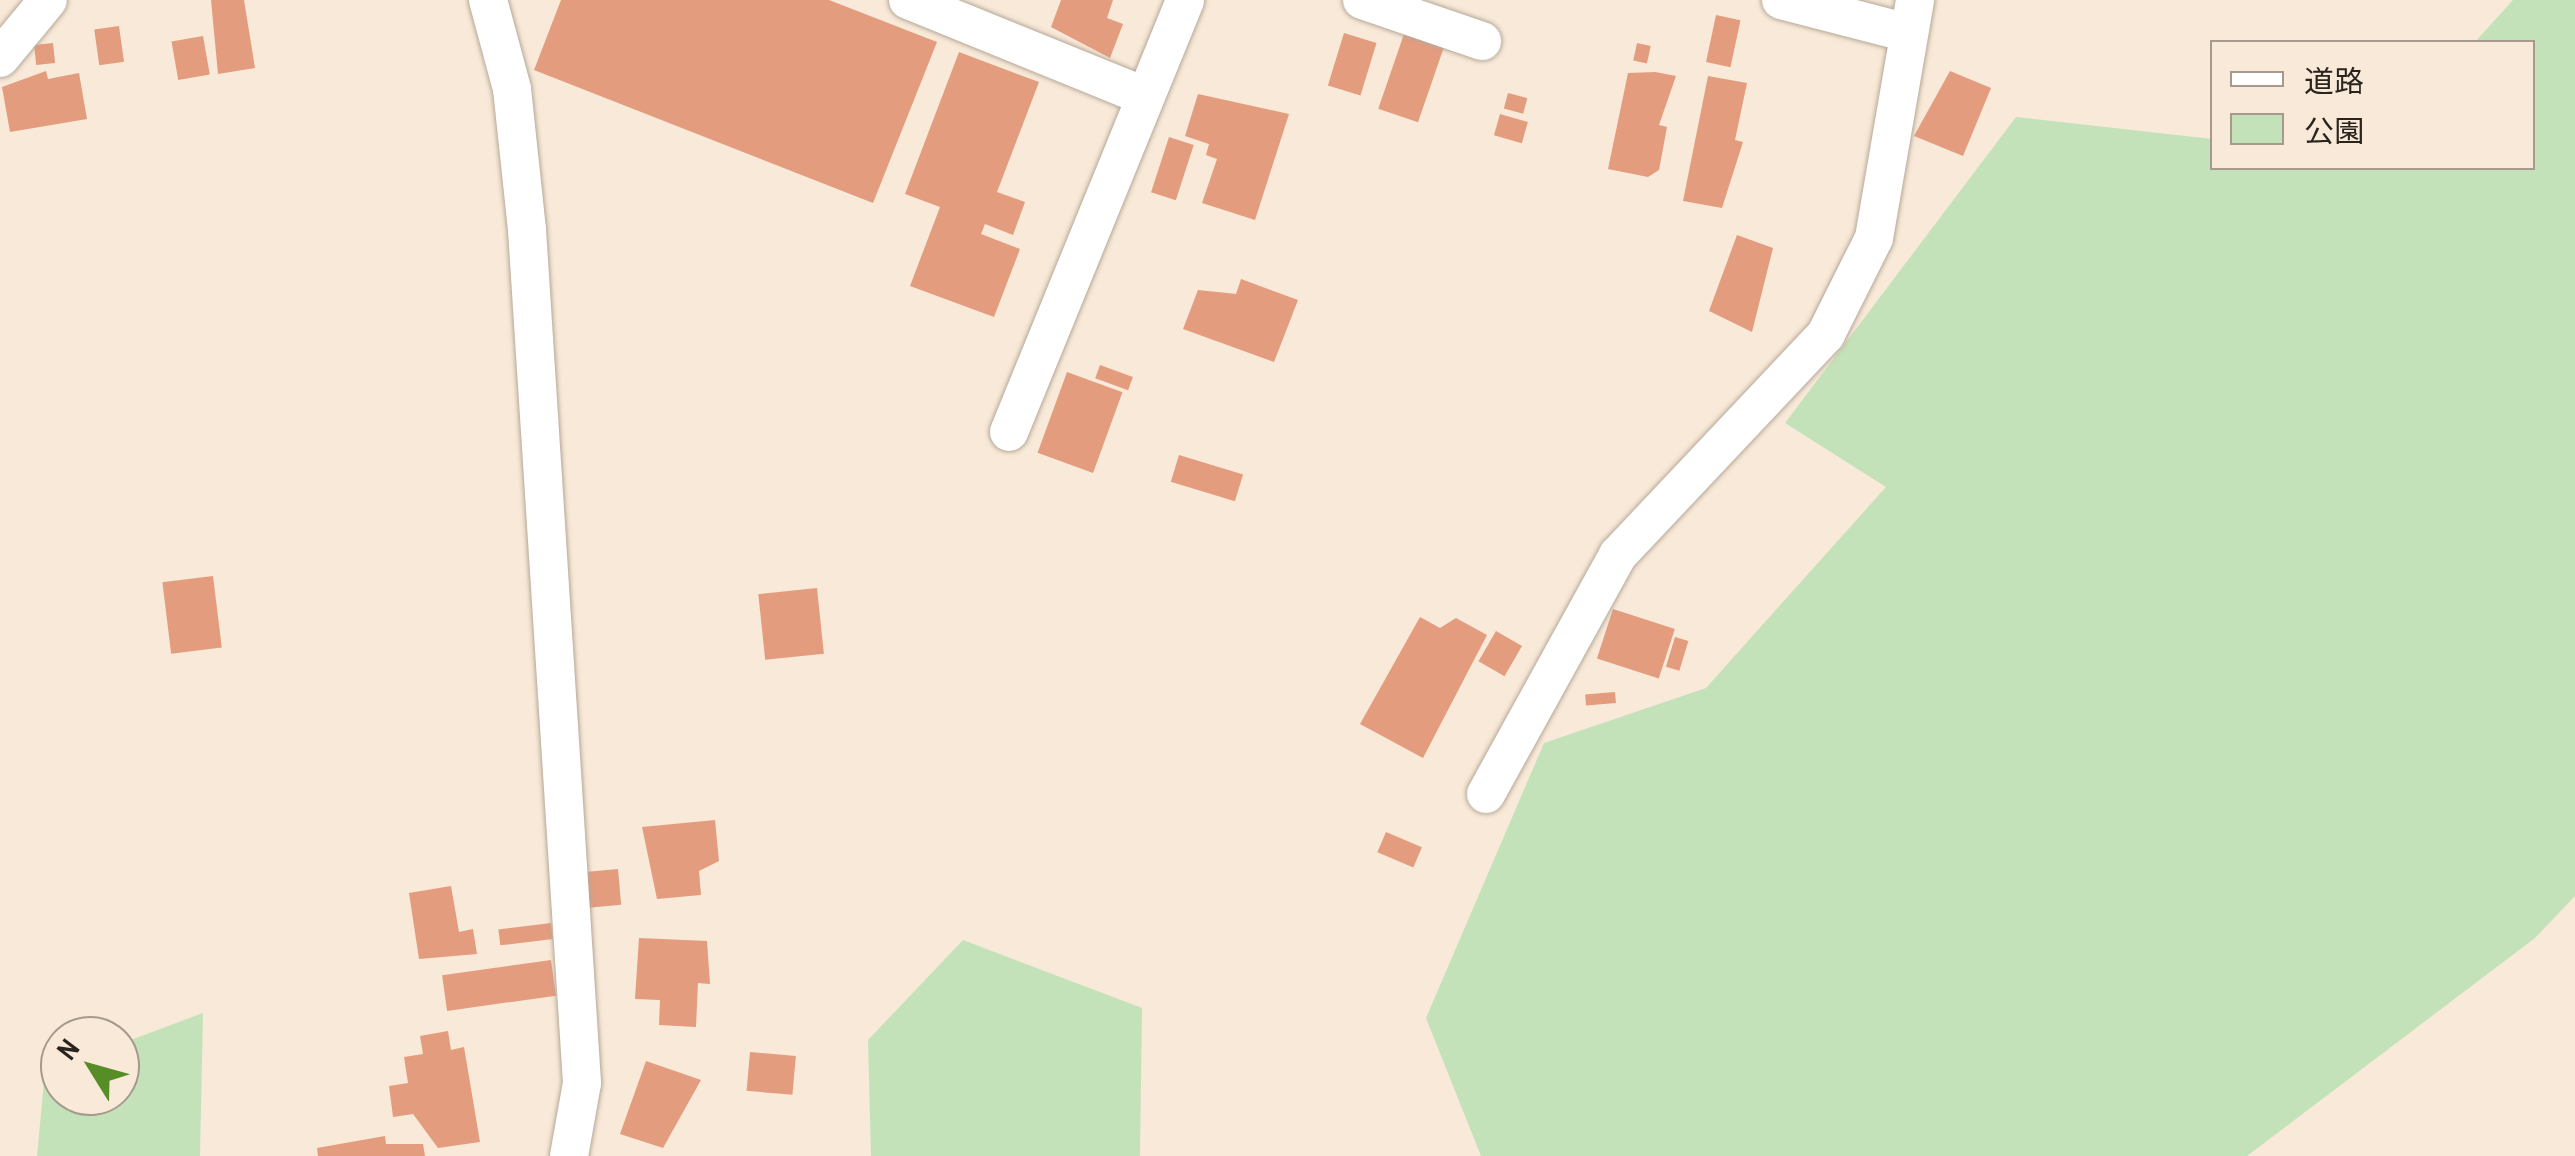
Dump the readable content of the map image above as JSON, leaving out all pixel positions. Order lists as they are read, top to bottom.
{
  "legend": ["道路", "公園"],
  "north": "top left"
}
